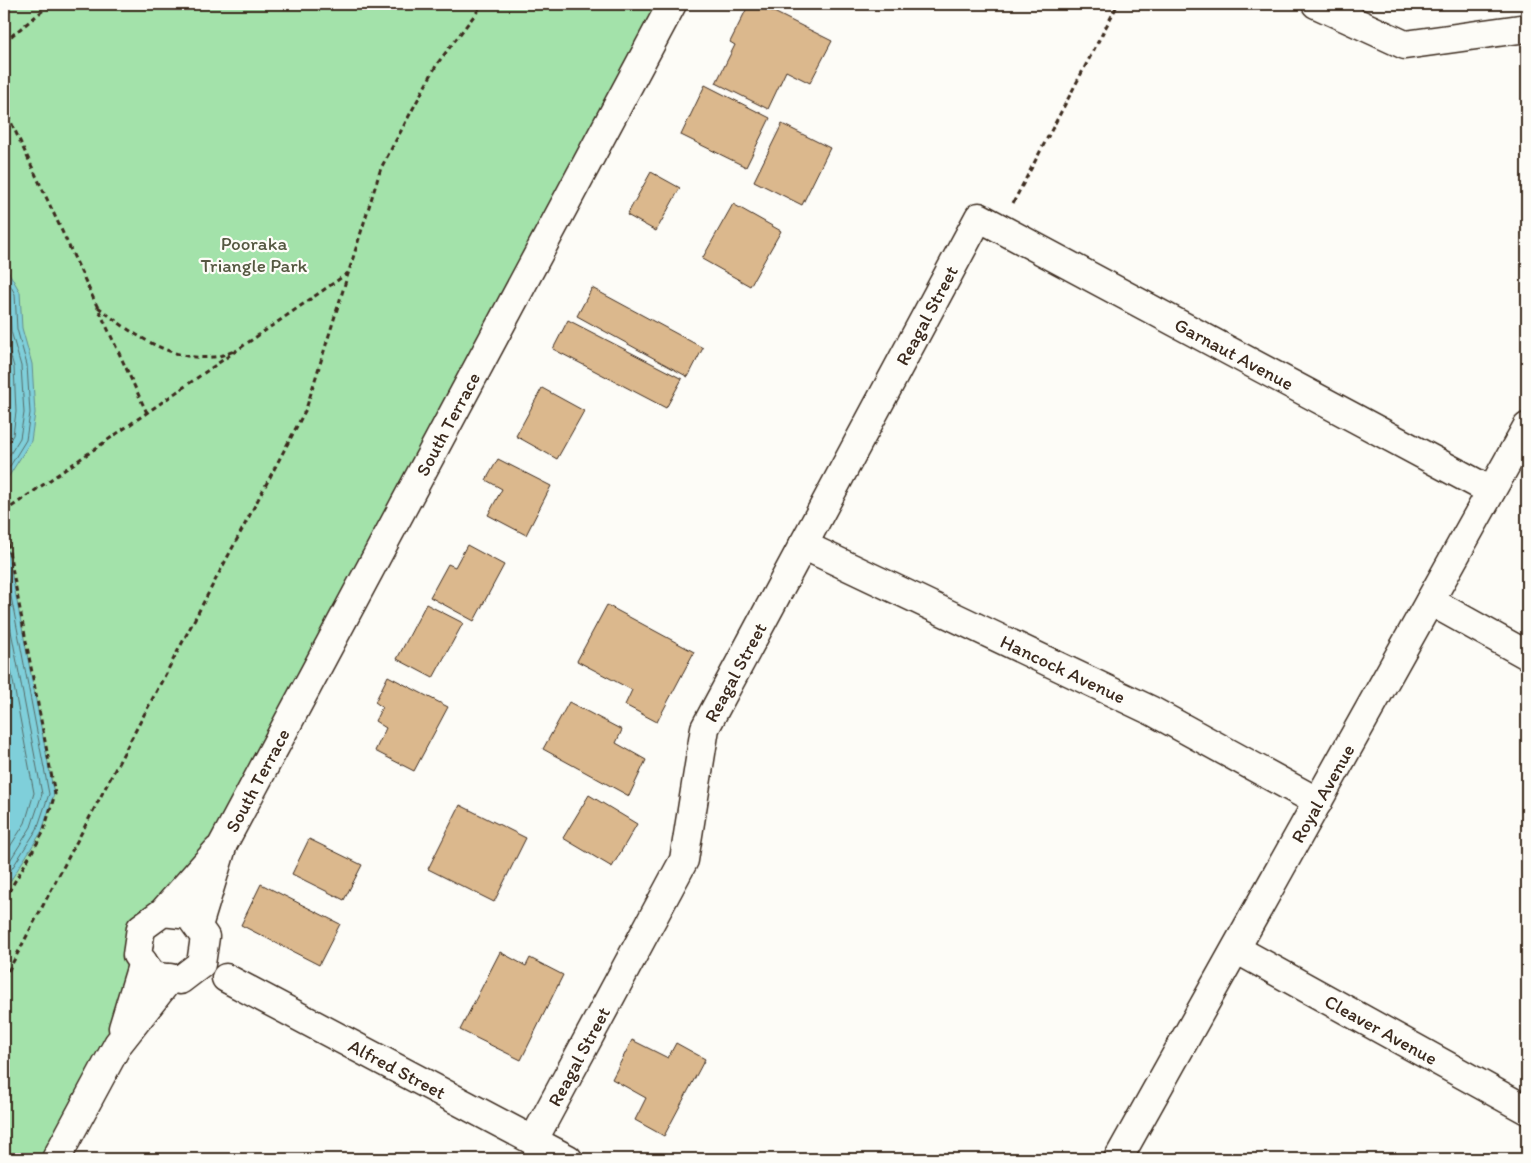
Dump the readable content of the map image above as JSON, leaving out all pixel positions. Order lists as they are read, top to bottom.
{
  "streets": {
    "street": [
      "Reagal Street",
      "Garnaut Avenue",
      "South Terrace",
      "Hancock Avenue",
      "Royal Avenue",
      "Cleaver Avenue",
      "Alfred Street"
    ]
  },
  "crossings": [
    ["Reagal Street", "Garnaut Avenue"],
    ["Reagal Street", "Hancock Avenue"],
    ["Reagal Street", "Alfred Street"],
    ["Garnaut Avenue", "Royal Avenue"],
    ["South Terrace", "Alfred Street"],
    ["Hancock Avenue", "Royal Avenue"],
    ["Royal Avenue", "Cleaver Avenue"]
  ],
  "parks": ["Pooraka Triangle Park"]
}
